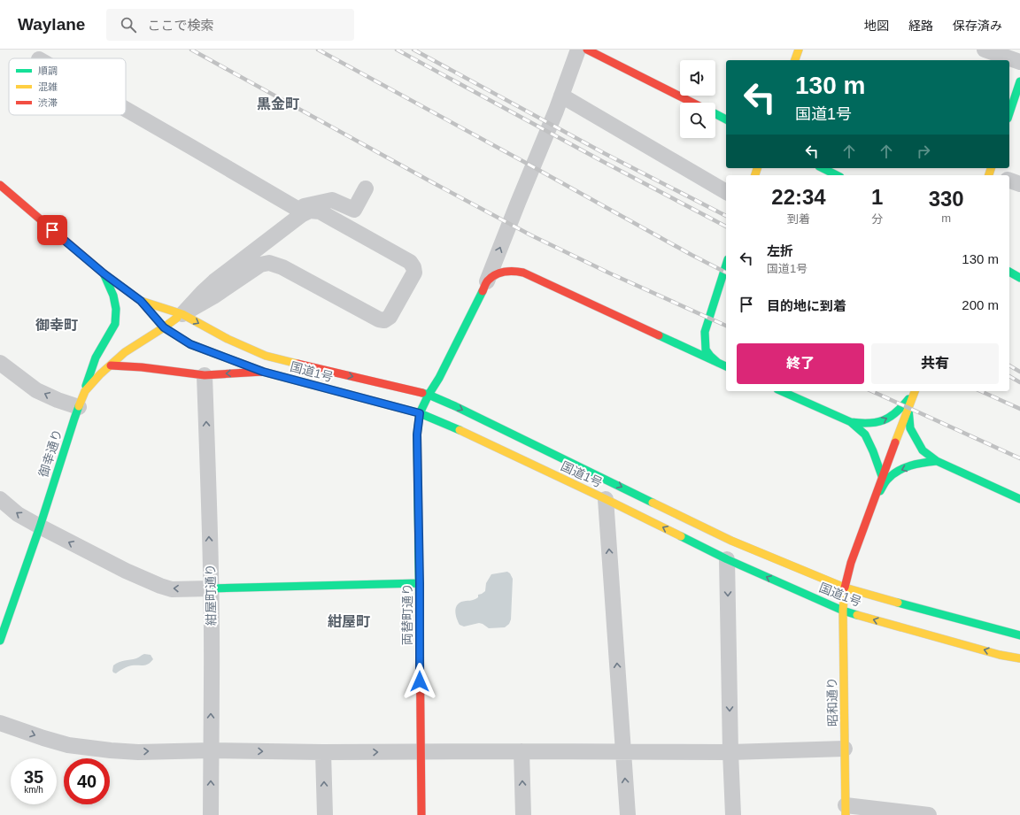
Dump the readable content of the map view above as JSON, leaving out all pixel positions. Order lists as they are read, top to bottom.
{
  "streets": {
    "main road": [
      "国道1号",
      "御幸通り",
      "両替町通り",
      "昭和通り"
    ],
    "street": ["紺屋町通り"]
  },
  "crossings": [
    ["国道1号", "御幸通り"],
    ["国道1号", "両替町通り"],
    ["国道1号", "昭和通り"]
  ],
  "one_way": ["紺屋町通り"],
  "districts": ["黒金町", "御幸町", "紺屋町"],
  "legend": ["順調", "混雑", "渋滞"],
  "page": {
    "header": "Waylane",
    "search": "ここで検索",
    "nav": ["地図", "経路", "保存済み"],
    "turn": ["130 m", "国道1号"],
    "eta": [
      "22:34",
      "到着",
      "1",
      "分",
      "330",
      "m"
    ],
    "list": [
      {
        "name": "左折",
        "note": "国道1号",
        "value": "130 m"
      },
      {
        "name": "目的地に到着",
        "value": "200 m"
      }
    ],
    "buttons": ["終了", "共有"],
    "speed": "35 km/h",
    "limit": "40"
  }
}
